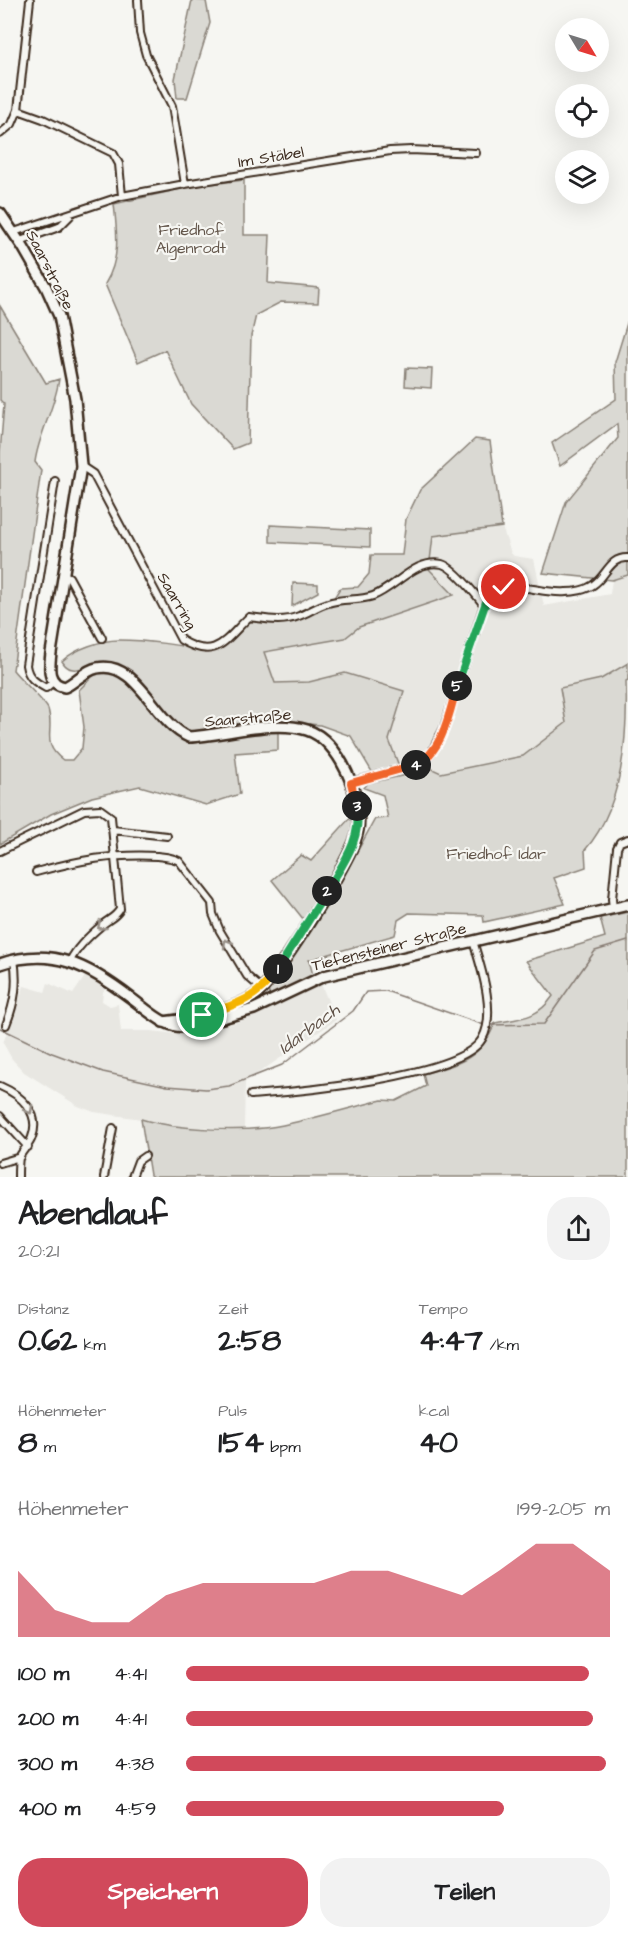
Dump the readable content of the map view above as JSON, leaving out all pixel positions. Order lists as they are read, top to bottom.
{
  "streets": {
    "street": [
      "Im Stäbel",
      "Saarstraße",
      "Saarring",
      "Tiefensteiner Straße"
    ]
  },
  "crossings": [
    ["Im Stäbel", "Saarstraße"],
    ["Saarstraße", "Saarring"],
    ["Saarstraße", "Tiefensteiner Straße"]
  ],
  "water": ["Idarbach"],
  "parks": ["Friedhof Algenrodt", "Friedhof Idar"],
  "north": "bottom right",
  "page": {
    "pins": [
      "5",
      "4",
      "3",
      "2",
      "1"
    ],
    "heading": ["Abendlauf", "20:21"],
    "stats": [
      ["Distanz", "0.62 km"],
      ["Zeit", "2:58"],
      ["Tempo", "4:47 /km"],
      ["Höhenmeter", "8 m"],
      ["Puls", "154 bpm"],
      ["kcal", "40"]
    ],
    "chart": ["Höhenmeter", "199–205 m"],
    "list": [
      {
        "name": "100 m",
        "note": "4:41"
      },
      {
        "name": "200 m",
        "note": "4:41"
      },
      {
        "name": "300 m",
        "note": "4:38"
      },
      {
        "name": "400 m",
        "note": "4:59"
      }
    ],
    "buttons": ["Speichern", "Teilen"]
  }
}
